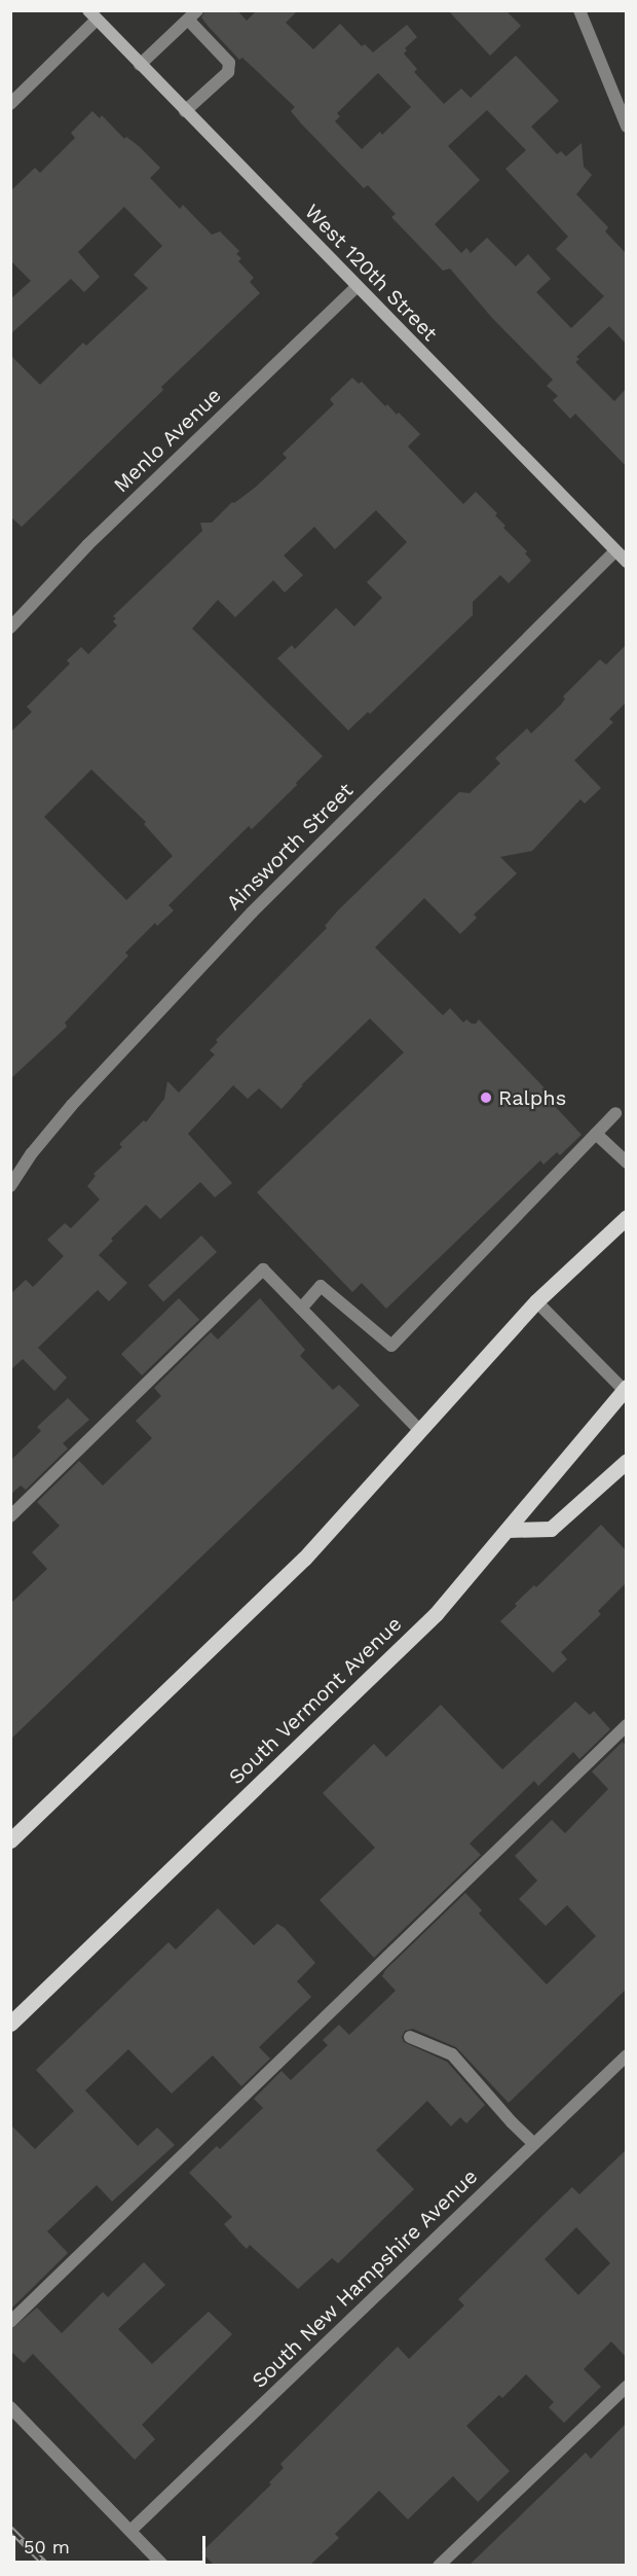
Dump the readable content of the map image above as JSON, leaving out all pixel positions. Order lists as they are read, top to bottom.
{
  "streets": {
    "main road": ["South Vermont Avenue"],
    "street": [
      "West 120th Street",
      "Menlo Avenue",
      "Ainsworth Street",
      "South New Hampshire Avenue"
    ]
  },
  "crossings": [
    ["West 120th Street", "Menlo Avenue"],
    ["West 120th Street", "Ainsworth Street"]
  ],
  "places": ["Ralphs"],
  "scale_bar": "50 m"
}
